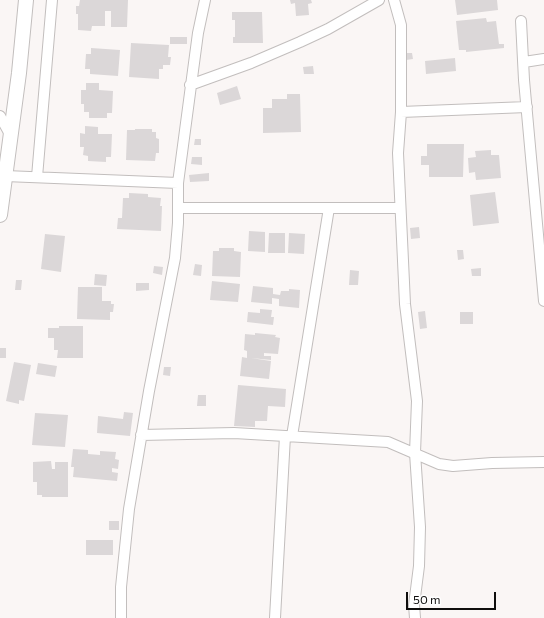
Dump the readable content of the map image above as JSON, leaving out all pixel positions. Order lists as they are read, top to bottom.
{
  "scale_bar": "50 m"
}
